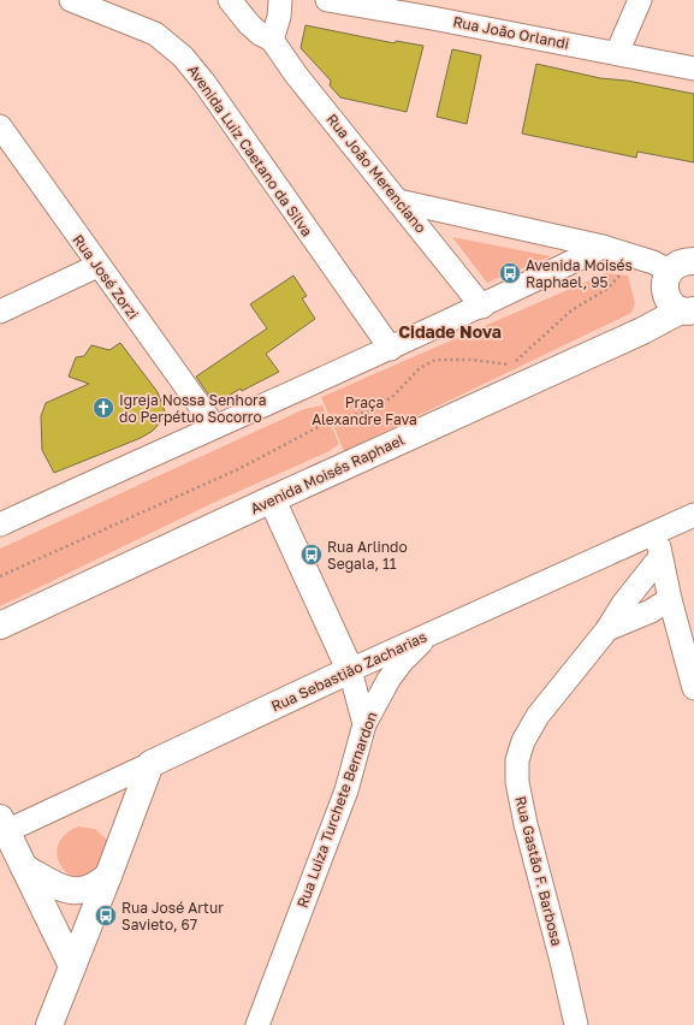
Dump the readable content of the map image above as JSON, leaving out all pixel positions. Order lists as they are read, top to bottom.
{
  "streets": {
    "street": [
      "Rua João Orlandi",
      "Avenida Luiz Caetano da Silva",
      "Rua João Merenciano",
      "Rua José Zorzi",
      "Avenida Moisés Raphael",
      "Rua Sebastião Zacharias",
      "Rua Luiza Turchete Bernardon",
      "Rua Gastão F. Barbosa"
    ]
  },
  "crossings": [
    ["Rua Sebastião Zacharias", "Rua Luiza Turchete Bernardon"]
  ],
  "districts": ["Cidade Nova"],
  "parks": ["Praça Alexandre Fava"],
  "places": {
    "bus stop": ["Avenida Moisés Raphael, 95", "Rua Arlindo Segala, 11", "Rua José Artur Savieto, 67"],
    "church": ["Igreja Nossa Senhora do Perpétuo Socorro"]
  }
}
